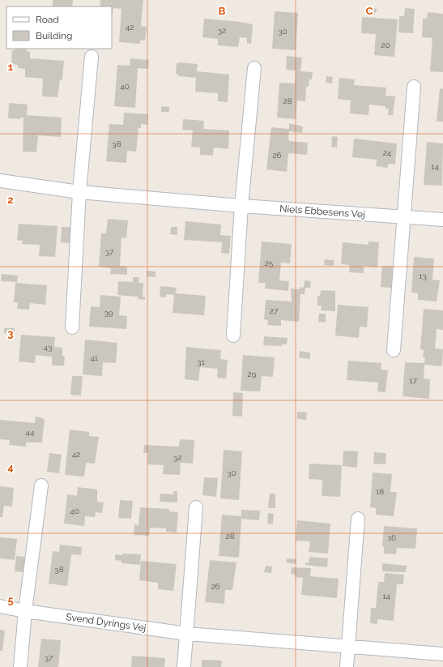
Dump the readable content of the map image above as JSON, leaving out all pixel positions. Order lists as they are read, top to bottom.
{
  "streets": {
    "street": ["Niels Ebbesens Vej", "Svend Dyrings Vej"]
  },
  "house_numbers": [
    "42",
    "32",
    "30",
    "20",
    "40",
    "28",
    "38",
    "24",
    "26",
    "14",
    "37",
    "25",
    "13",
    "27",
    "39",
    "43",
    "41",
    "31",
    "29",
    "17",
    "44",
    "42",
    "32",
    "30",
    "18",
    "40",
    "28",
    "16",
    "38",
    "26",
    "14",
    "37"
  ],
  "legend": ["Road", "Building"],
  "grid": {
    "columns": ["B", "C"],
    "rows": [
      "1",
      "2",
      "3",
      "4",
      "5"
    ]
  }
}
